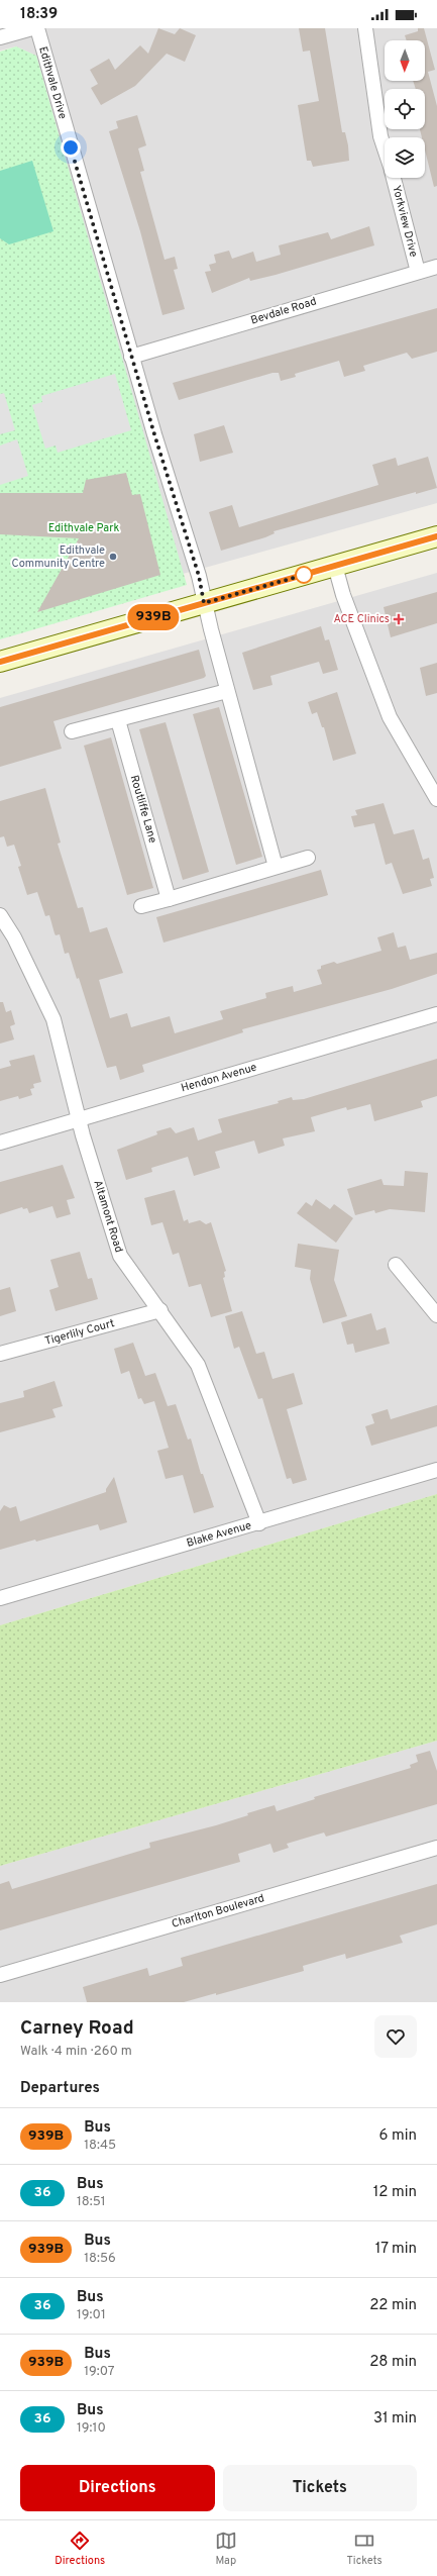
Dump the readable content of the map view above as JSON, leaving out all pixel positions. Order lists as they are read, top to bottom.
{
  "streets": {
    "street": [
      "Edithvale Drive",
      "Yorkview Drive",
      "Bevdale Road",
      "Routliffe Lane",
      "Hendon Avenue",
      "Altamont Road",
      "Tigerlily Court",
      "Blake Avenue",
      "Charlton Boulevard"
    ]
  },
  "crossings": [
    ["Edithvale Drive", "Bevdale Road"],
    ["Yorkview Drive", "Bevdale Road"],
    ["Hendon Avenue", "Altamont Road"],
    ["Altamont Road", "Tigerlily Court"],
    ["Altamont Road", "Blake Avenue"]
  ],
  "parks": ["Edithvale Park"],
  "places": {
    "other": ["Edithvale Community Centre"],
    "health": ["ACE Clinics"]
  },
  "lines": ["bus line 939B"],
  "north": "bottom",
  "page": {
    "status": "18:39",
    "on_map": "939B",
    "heading": [
      ["Carney Road", "Walk · 4 min · 260 m"],
      "Departures"
    ],
    "list": [
      {
        "mark": "939B",
        "name": "Bus",
        "note": "18:45",
        "value": "6 min"
      },
      {
        "mark": "36",
        "name": "Bus",
        "note": "18:51",
        "value": "12 min"
      },
      {
        "mark": "939B",
        "name": "Bus",
        "note": "18:56",
        "value": "17 min"
      },
      {
        "mark": "36",
        "name": "Bus",
        "note": "19:01",
        "value": "22 min"
      },
      {
        "mark": "939B",
        "name": "Bus",
        "note": "19:07",
        "value": "28 min"
      },
      {
        "mark": "36",
        "name": "Bus",
        "note": "19:10",
        "value": "31 min"
      }
    ],
    "buttons": ["Directions", "Tickets"],
    "tabs": ["Directions", "Map", "Tickets"]
  }
}
